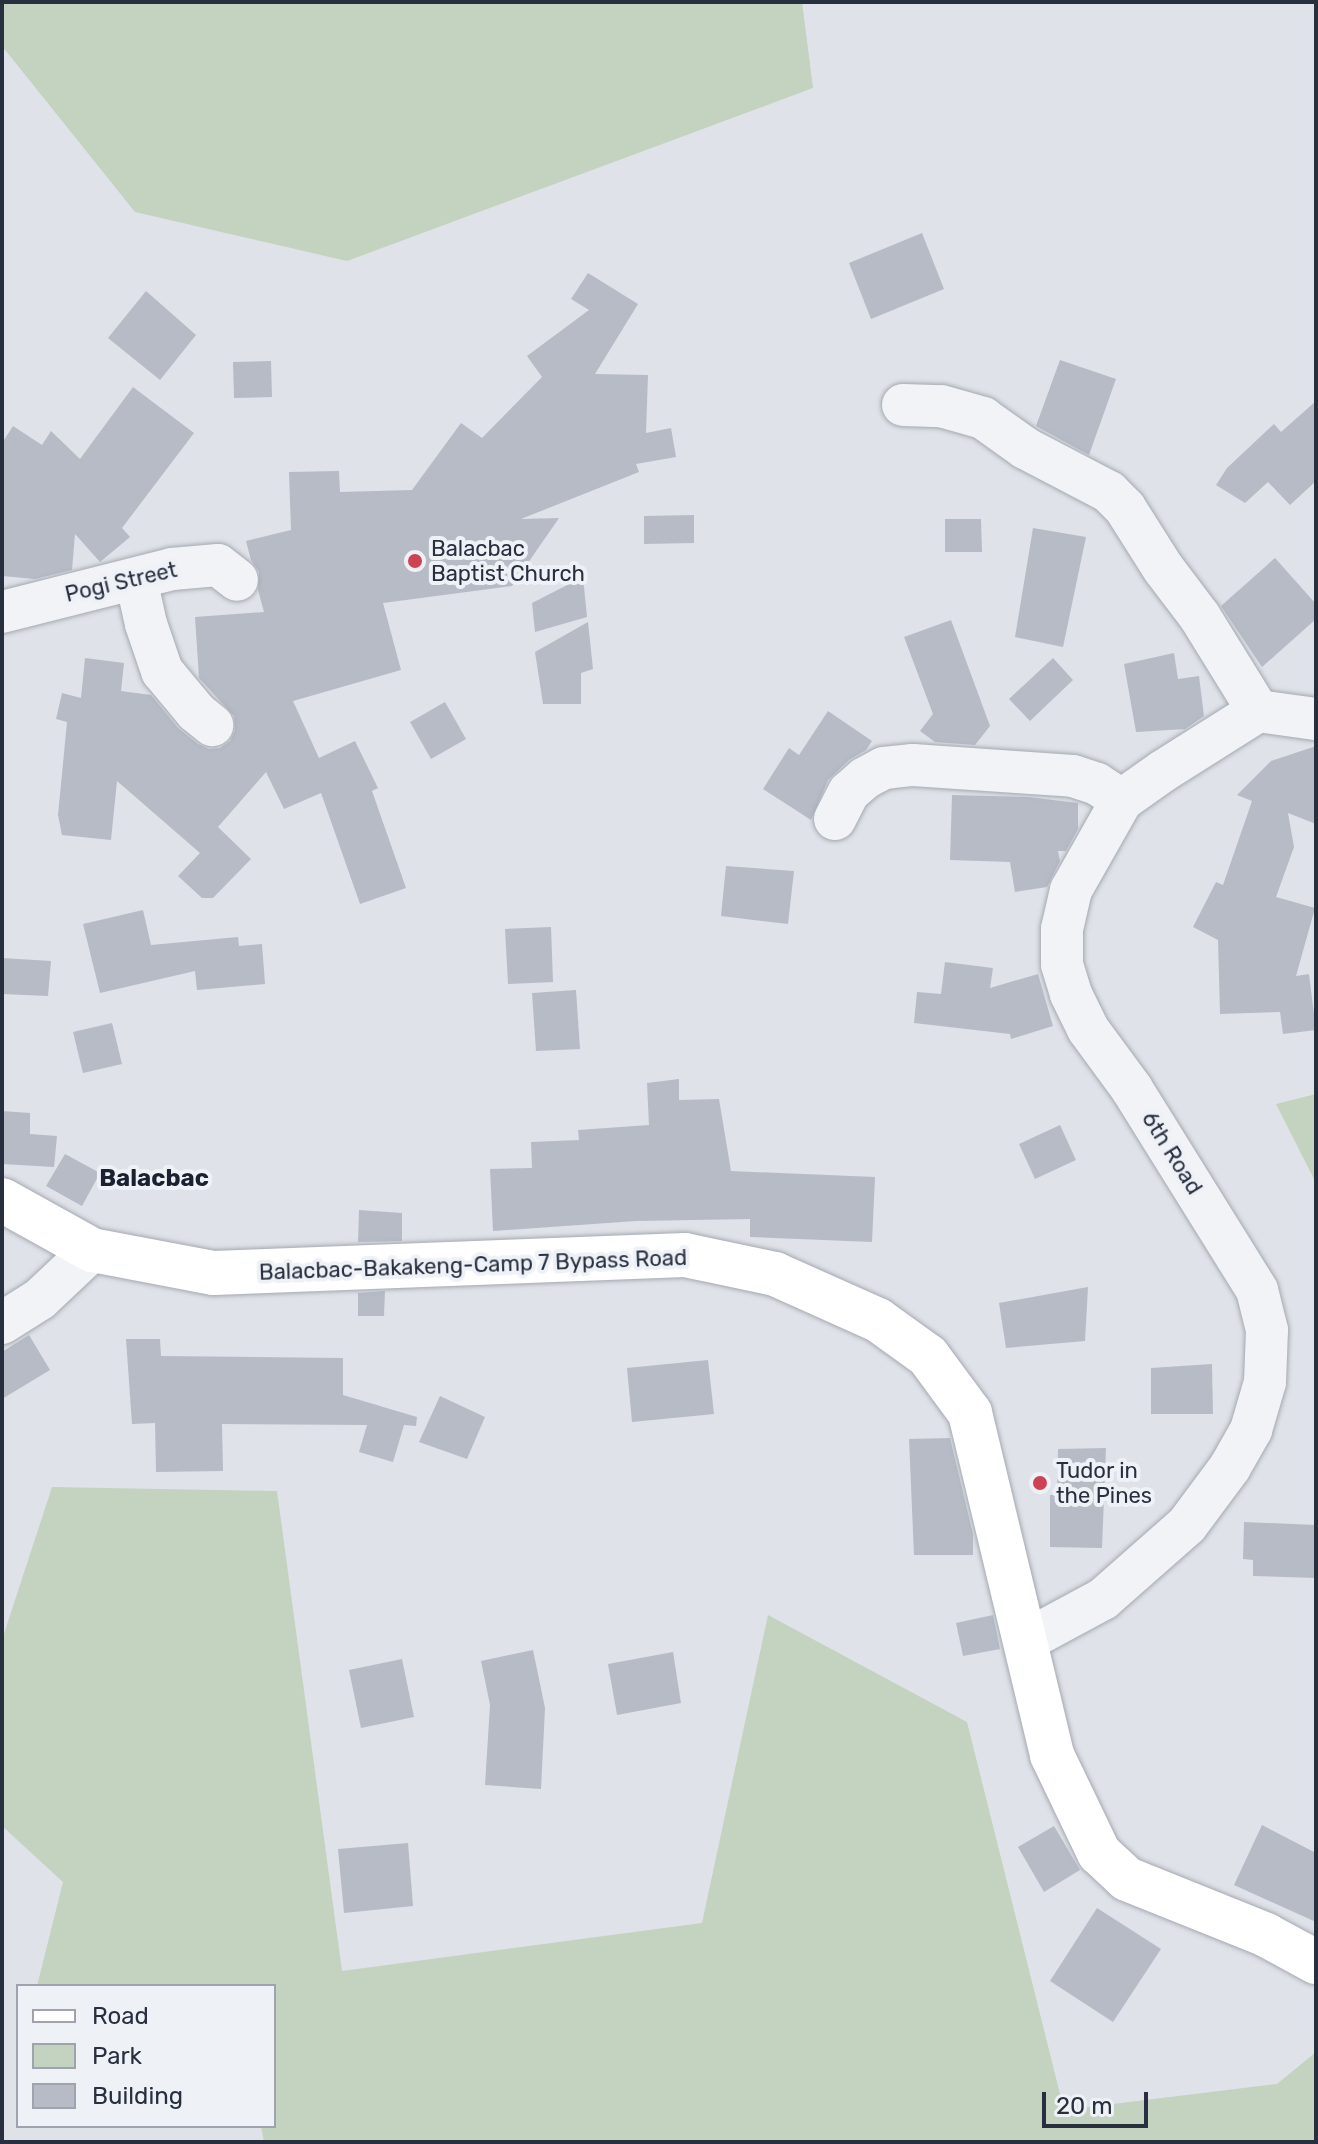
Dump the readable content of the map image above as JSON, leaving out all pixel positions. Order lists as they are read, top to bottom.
{
  "streets": {
    "main road": ["Balacbac-Bakakeng-Camp 7 Bypass Road"],
    "street": ["Pogi Street", "6th Road"]
  },
  "crossings": [
    ["6th Road", "Balacbac-Bakakeng-Camp 7 Bypass Road"]
  ],
  "districts": ["Balacbac"],
  "places": ["Balacbac Baptist Church", "Tudor in the Pines"],
  "legend": ["Road", "Park", "Building"],
  "scale_bar": "20 m"
}
